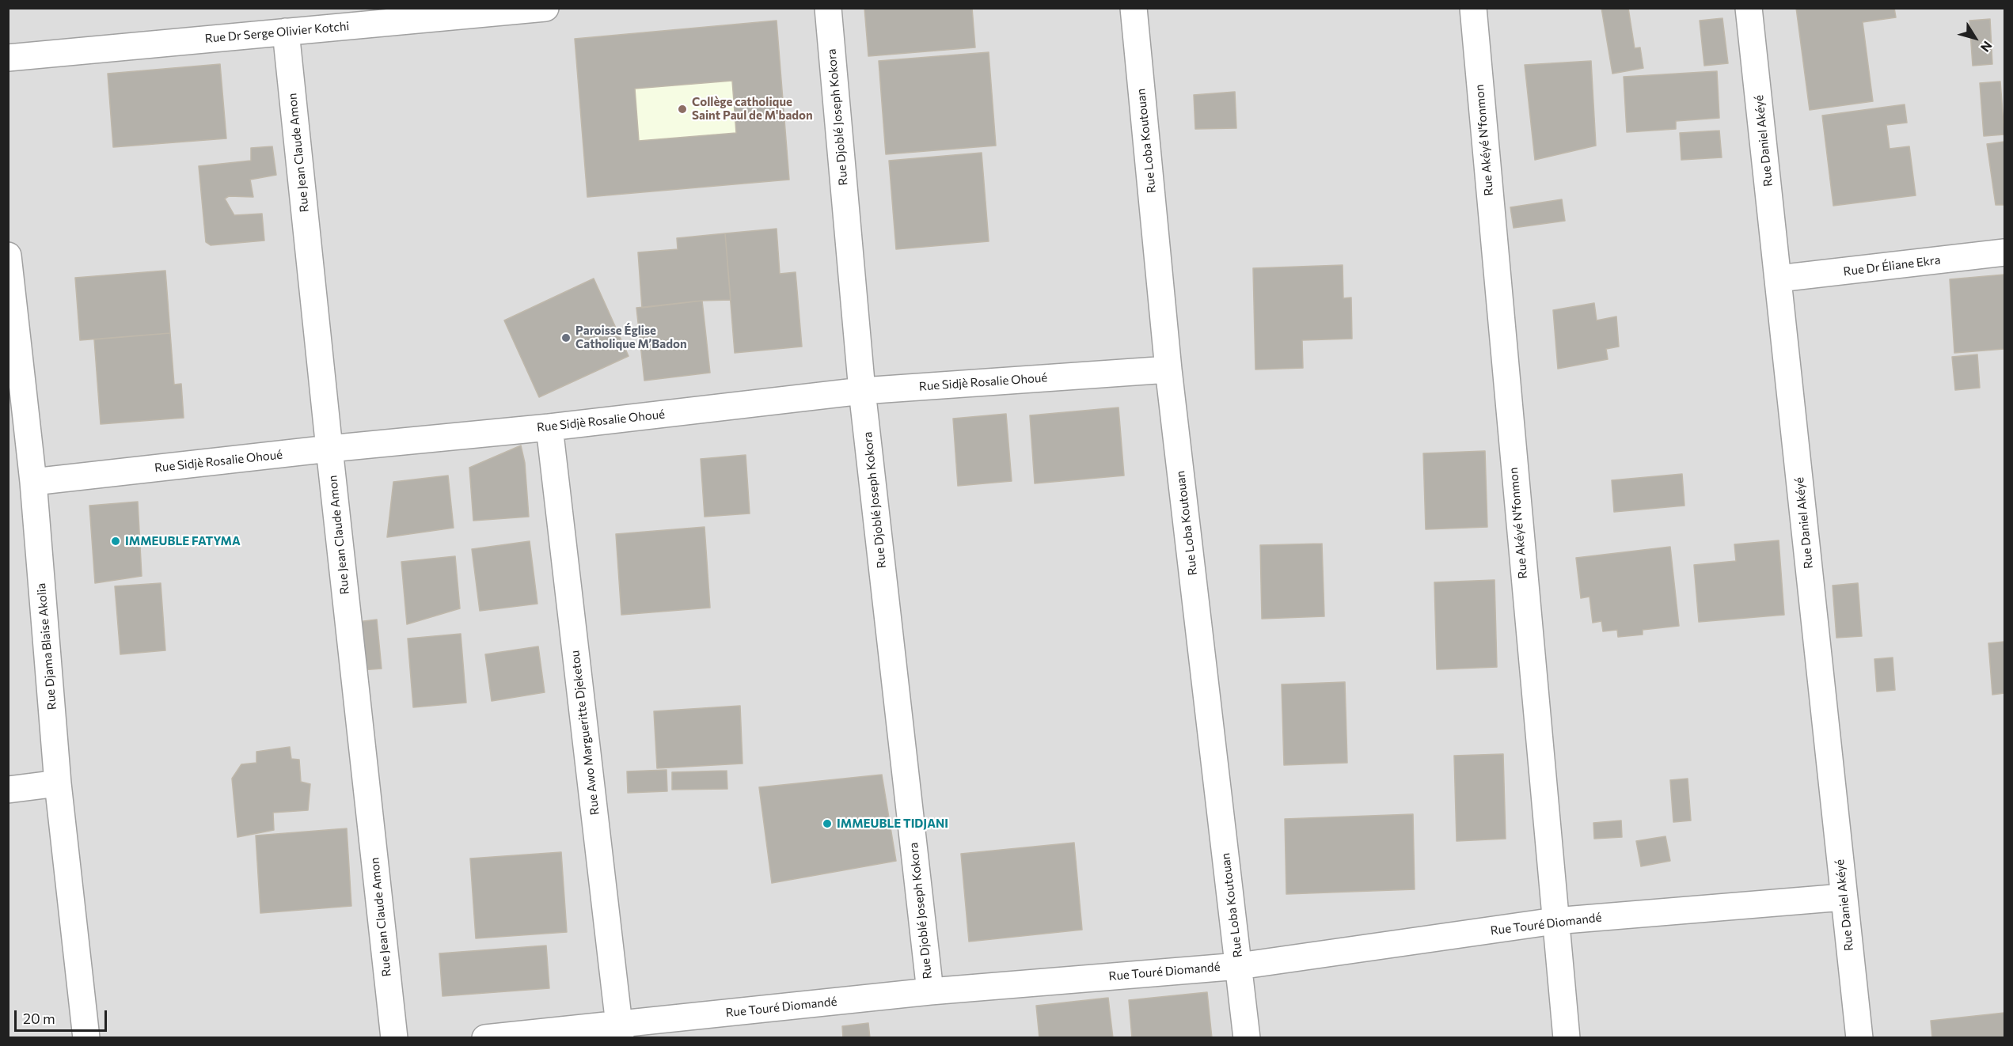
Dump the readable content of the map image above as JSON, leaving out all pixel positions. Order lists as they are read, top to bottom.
{
  "streets": {
    "street": [
      "Rue Dr Serge Olivier Kotchi",
      "Rue Djoblé Joseph Kokora",
      "Rue Akéyé N'fonmon",
      "Rue Loba Koutouan",
      "Rue Daniel Akéyé",
      "Rue Jean Claude Amon",
      "Rue Dr Éliane Ekra",
      "Rue Sidjè Rosalie Ohoué",
      "Rue Djama Blaise Akolia",
      "Rue Awo Margueritte Djeketou",
      "Rue Touré Diomandé"
    ]
  },
  "crossings": [
    ["Rue Dr Serge Olivier Kotchi", "Rue Jean Claude Amon"],
    ["Rue Djoblé Joseph Kokora", "Rue Sidjè Rosalie Ohoué"],
    ["Rue Djoblé Joseph Kokora", "Rue Touré Diomandé"],
    ["Rue Akéyé N'fonmon", "Rue Touré Diomandé"],
    ["Rue Loba Koutouan", "Rue Sidjè Rosalie Ohoué"],
    ["Rue Loba Koutouan", "Rue Touré Diomandé"],
    ["Rue Daniel Akéyé", "Rue Dr Éliane Ekra"],
    ["Rue Daniel Akéyé", "Rue Touré Diomandé"],
    ["Rue Jean Claude Amon", "Rue Sidjè Rosalie Ohoué"],
    ["Rue Sidjè Rosalie Ohoué", "Rue Djama Blaise Akolia"],
    ["Rue Sidjè Rosalie Ohoué", "Rue Awo Margueritte Djeketou"],
    ["Rue Awo Margueritte Djeketou", "Rue Touré Diomandé"]
  ],
  "places": [
    "Collège catholique Saint Paul de M'badon",
    "Paroisse Église Catholique M’Badon",
    "IMMEUBLE FATYMA",
    "IMMEUBLE TIDJANI"
  ],
  "scale_bar": "20 m",
  "north": "bottom right"
}
